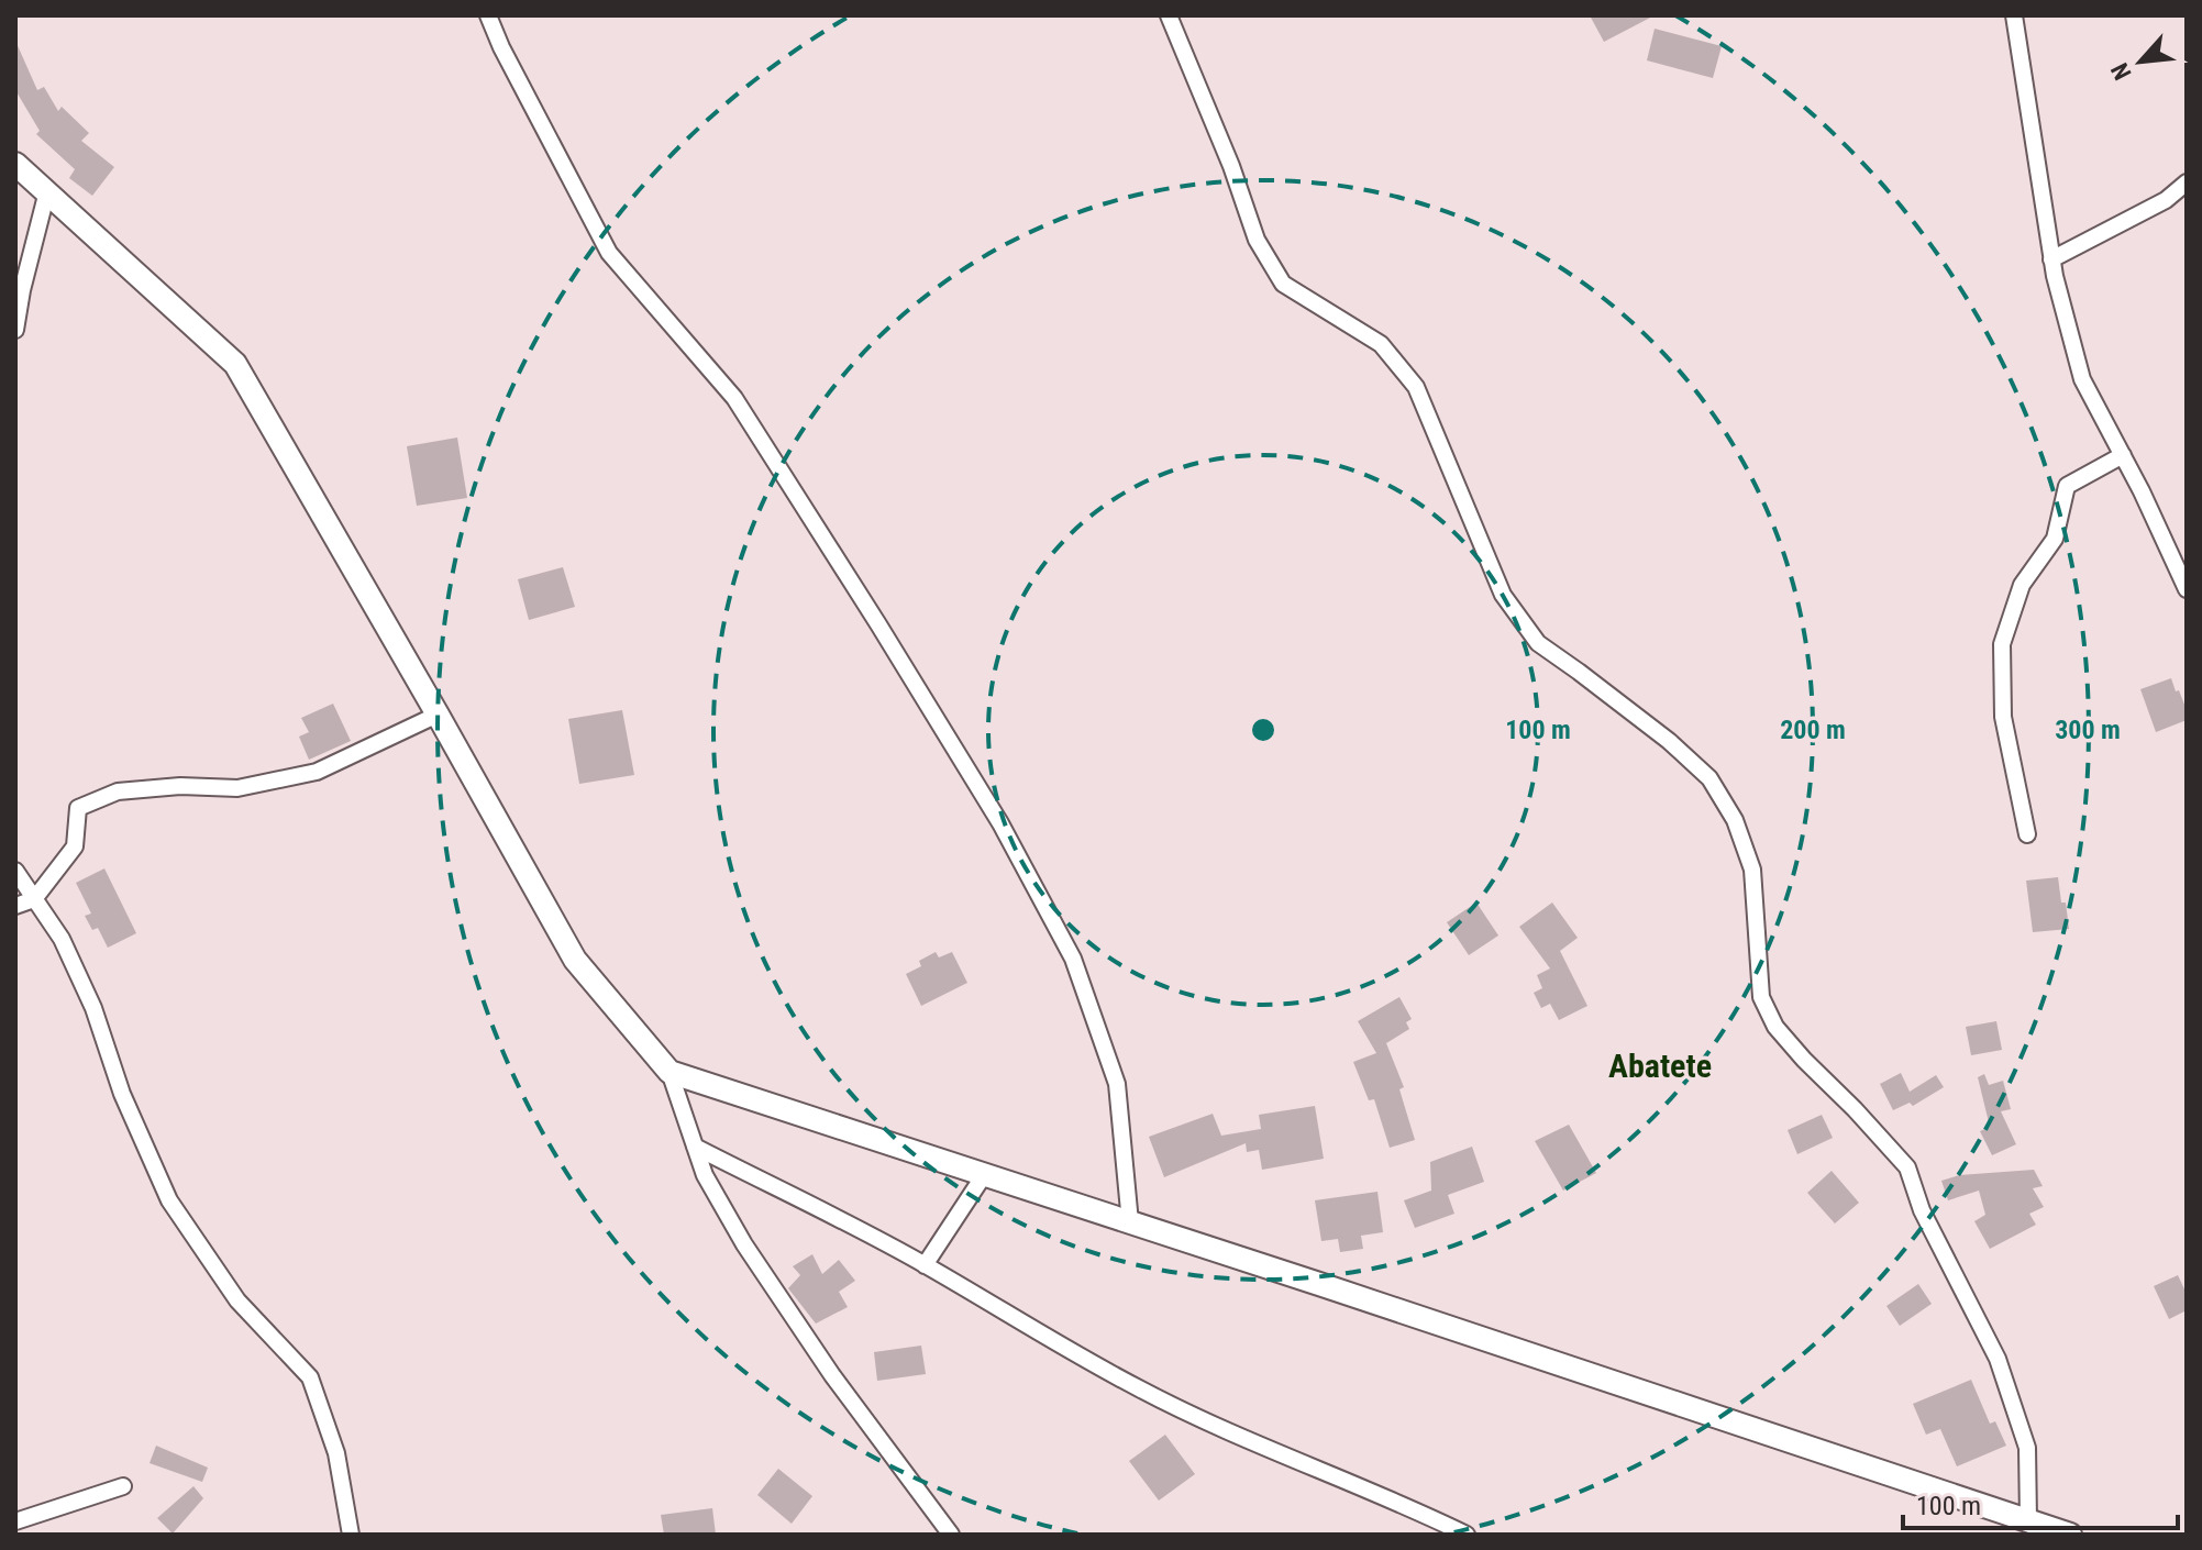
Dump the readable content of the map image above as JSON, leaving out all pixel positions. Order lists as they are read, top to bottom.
{
  "districts": ["Abatete"],
  "scale_bar": "100 m",
  "north": "bottom left",
  "rings": ["100 m", "200 m", "300 m"]
}
